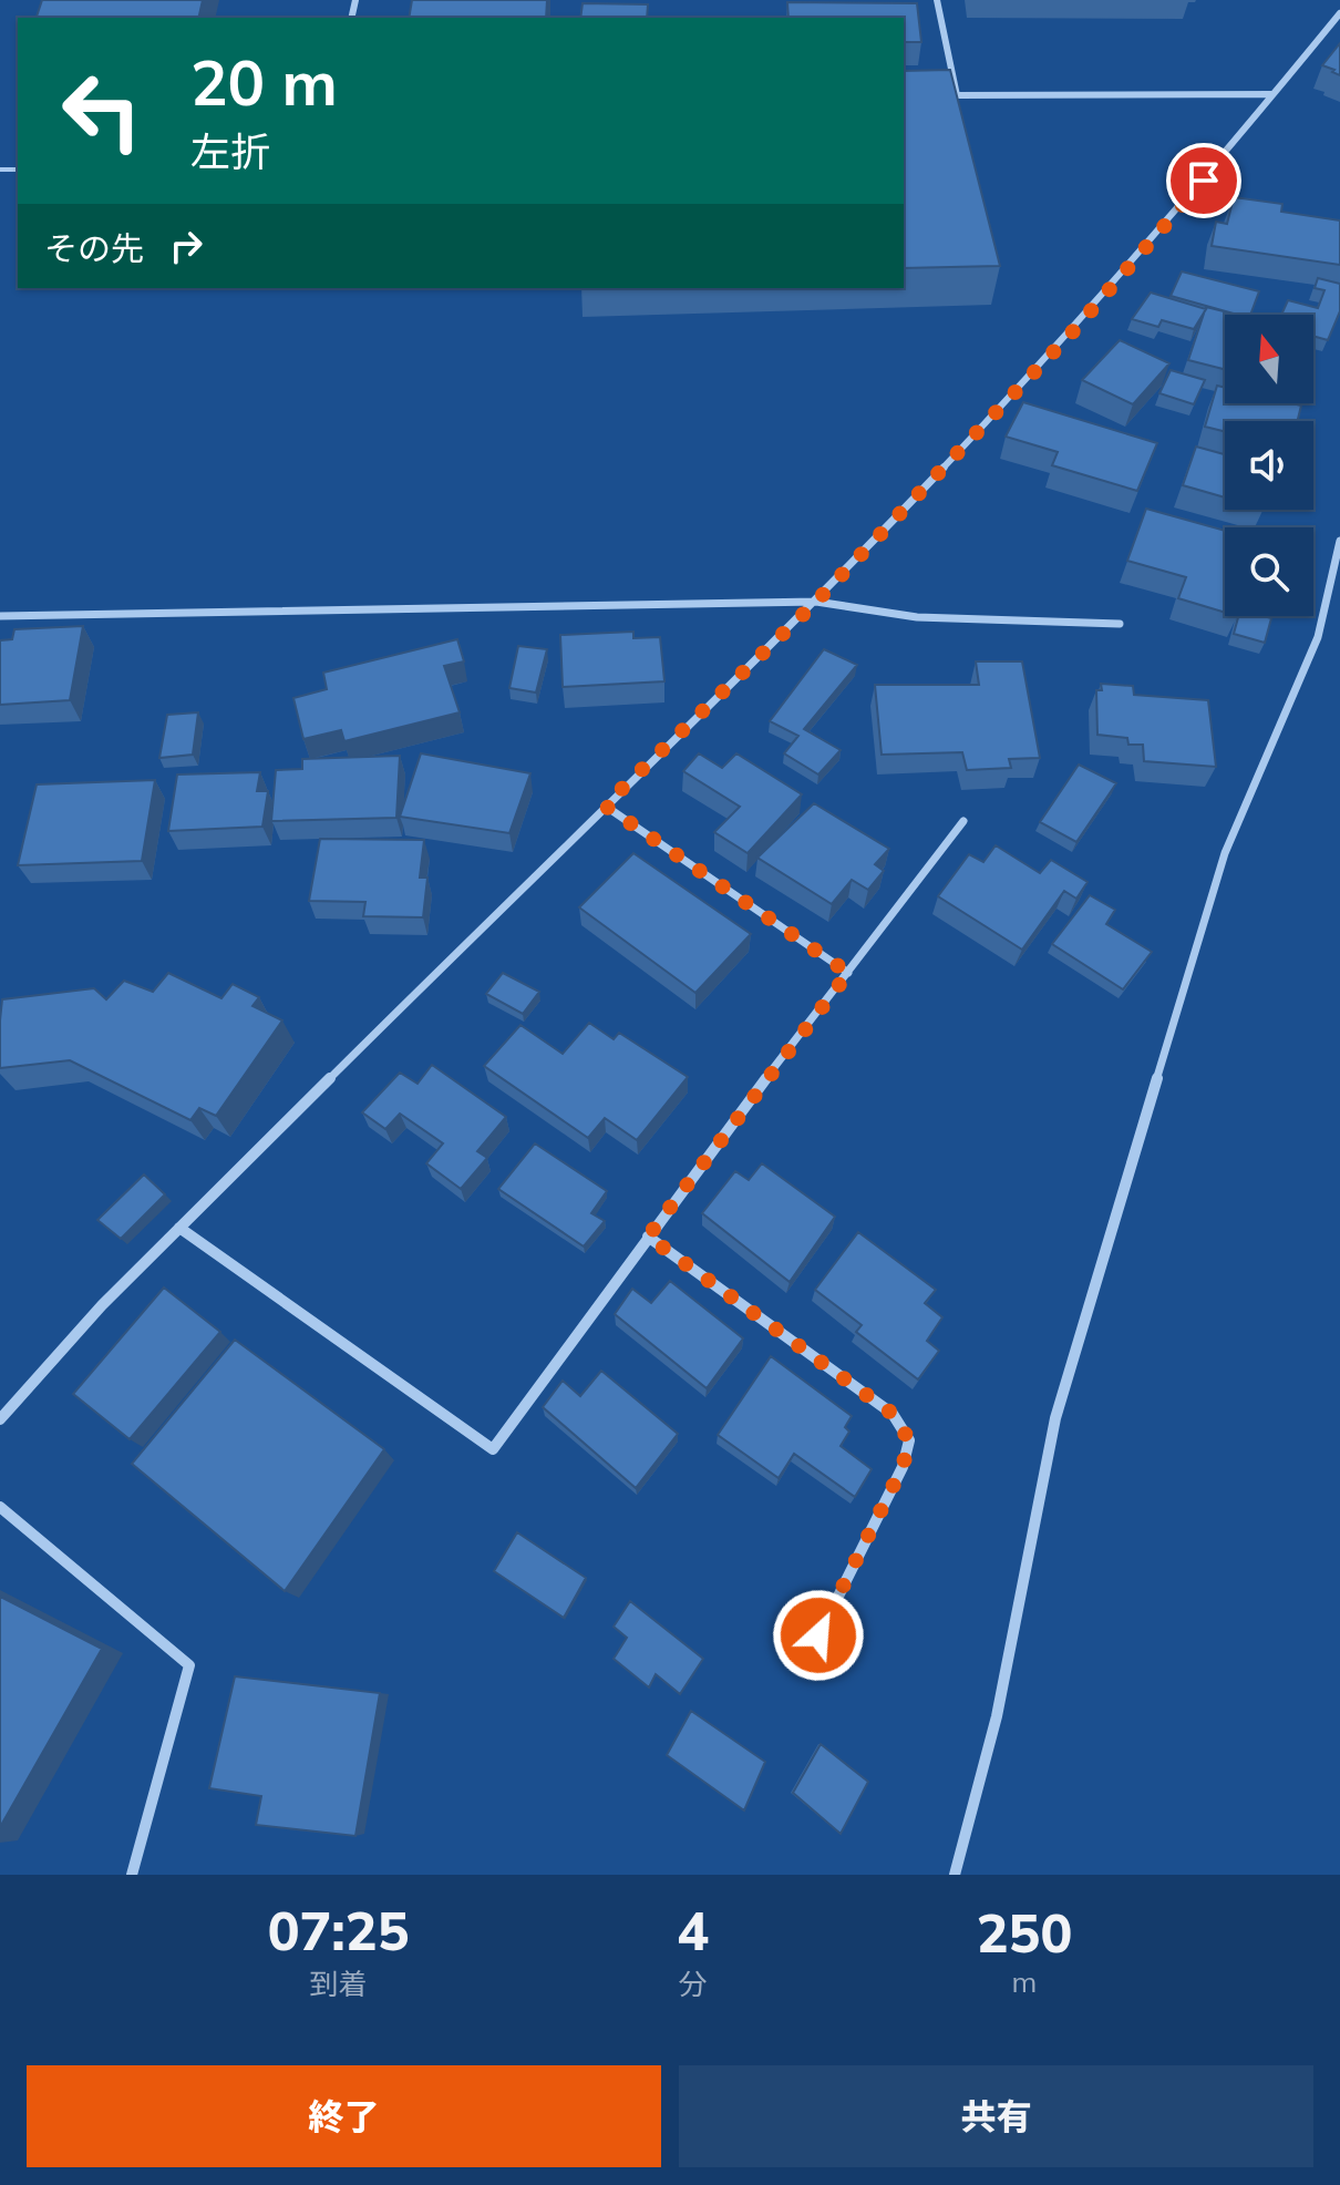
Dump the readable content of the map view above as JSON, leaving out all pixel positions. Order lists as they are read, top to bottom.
{
  "north": "top",
  "page": {
    "turn": ["20 m", "左折"],
    "then": "その先",
    "eta": [
      "07:25",
      "到着",
      "4",
      "分",
      "250",
      "m"
    ],
    "buttons": ["終了", "共有"]
  }
}
